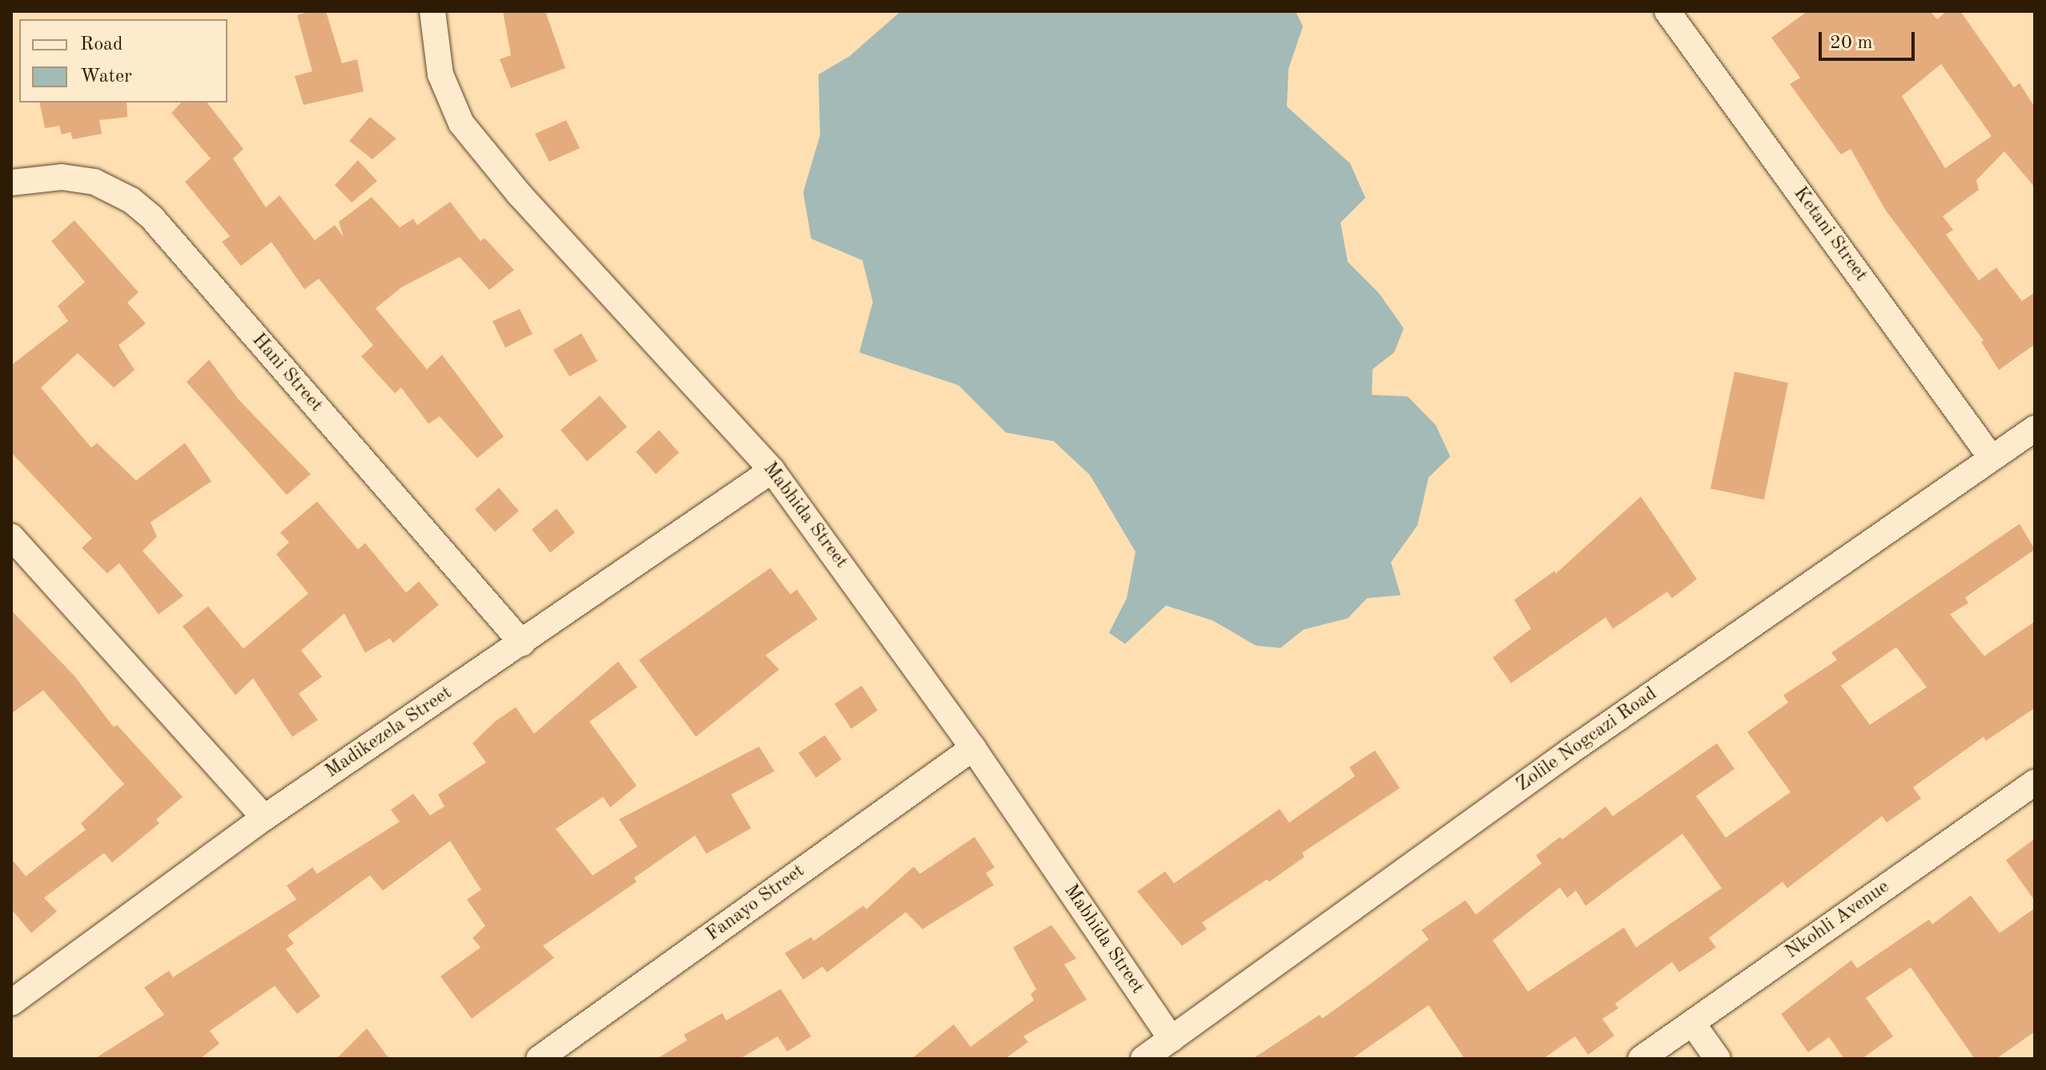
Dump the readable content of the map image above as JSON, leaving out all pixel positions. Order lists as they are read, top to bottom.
{
  "streets": {
    "street": [
      "Ketani Street",
      "Hani Street",
      "Mabhida Street",
      "Madikezela Street",
      "Zolile Nogcazi Road",
      "Fanayo Street",
      "Nkohli Avenue"
    ]
  },
  "crossings": [
    ["Ketani Street", "Zolile Nogcazi Road"],
    ["Hani Street", "Madikezela Street"],
    ["Mabhida Street", "Madikezela Street"],
    ["Mabhida Street", "Zolile Nogcazi Road"],
    ["Mabhida Street", "Fanayo Street"]
  ],
  "legend": ["Road", "Water"],
  "scale_bar": "20 m"
}
